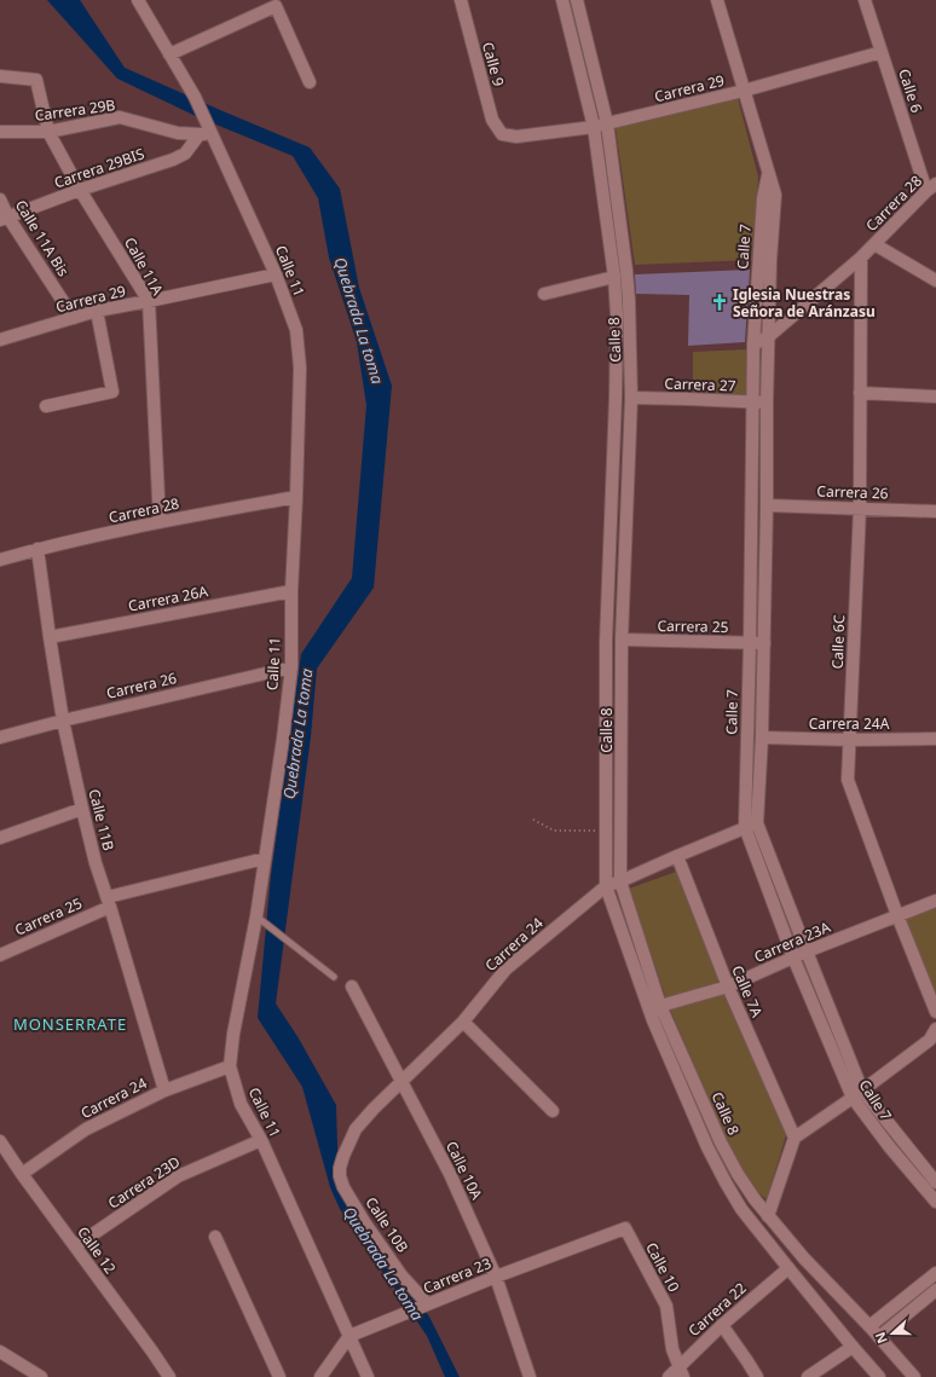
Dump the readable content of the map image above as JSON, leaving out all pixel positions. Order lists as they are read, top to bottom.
{
  "streets": {
    "street": [
      "Calle 9",
      "Carrera 29",
      "Calle 6",
      "Carrera 29B",
      "Carrera 29BIS",
      "Carrera 28",
      "Calle 11A Bis",
      "Calle 7",
      "Calle 11A",
      "Calle 11",
      "Calle 8",
      "Carrera 27",
      "Carrera 26",
      "Carrera 26A",
      "Carrera 25",
      "Calle 6C",
      "Carrera 24A",
      "Calle 11B",
      "Carrera 23A",
      "Carrera 24",
      "Calle 7A",
      "Calle 10A",
      "Carrera 23D",
      "Calle 10B",
      "Calle 12",
      "Calle 10",
      "Carrera 23",
      "Carrera 22"
    ]
  },
  "crossings": [
    ["Calle 9", "Carrera 29"],
    ["Carrera 29", "Calle 6"],
    ["Carrera 29", "Calle 11A Bis"],
    ["Carrera 29", "Calle 7"],
    ["Carrera 29", "Calle 11A"],
    ["Carrera 29", "Calle 11"],
    ["Carrera 29", "Calle 8"],
    ["Calle 6", "Carrera 28"],
    ["Carrera 29B", "Carrera 29BIS"],
    ["Carrera 29B", "Calle 11A"],
    ["Carrera 29B", "Calle 11"],
    ["Carrera 29BIS", "Calle 11A Bis"],
    ["Carrera 29BIS", "Calle 11A"],
    ["Carrera 29BIS", "Calle 11"],
    ["Carrera 28", "Calle 7"],
    ["Carrera 28", "Calle 11A"],
    ["Carrera 28", "Calle 11"],
    ["Carrera 28", "Calle 6C"],
    ["Carrera 28", "Calle 11B"],
    ["Calle 7", "Carrera 27"],
    ["Calle 7", "Carrera 26"],
    ["Calle 7", "Carrera 25"],
    ["Calle 7", "Carrera 24A"],
    ["Calle 7", "Carrera 23A"],
    ["Calle 7", "Carrera 24"],
    ["Calle 11", "Carrera 26"],
    ["Calle 11", "Carrera 26A"],
    ["Calle 11", "Carrera 25"],
    ["Calle 11", "Carrera 24"],
    ["Calle 11", "Carrera 23D"],
    ["Calle 11", "Carrera 23"],
    ["Calle 8", "Carrera 27"],
    ["Calle 8", "Carrera 25"],
    ["Calle 8", "Carrera 23A"],
    ["Calle 8", "Carrera 24"],
    ["Calle 8", "Carrera 22"],
    ["Carrera 26", "Calle 6C"],
    ["Carrera 26", "Calle 11B"],
    ["Carrera 26A", "Calle 11B"],
    ["Carrera 25", "Calle 11B"],
    ["Calle 6C", "Carrera 24A"],
    ["Calle 6C", "Carrera 23A"],
    ["Calle 11B", "Carrera 24"],
    ["Carrera 23A", "Calle 7A"],
    ["Carrera 24", "Calle 7A"],
    ["Carrera 24", "Calle 10A"],
    ["Carrera 24", "Calle 10B"],
    ["Carrera 24", "Calle 12"],
    ["Calle 10A", "Carrera 23"],
    ["Carrera 23D", "Calle 12"],
    ["Calle 10B", "Carrera 23"],
    ["Calle 10", "Carrera 23"],
    ["Calle 10", "Carrera 22"]
  ],
  "districts": ["MONSERRATE"],
  "water": ["Quebrada La toma"],
  "places": {
    "church": ["Iglesia Nuestras Señora de Aránzasu"]
  },
  "north": "left"
}
